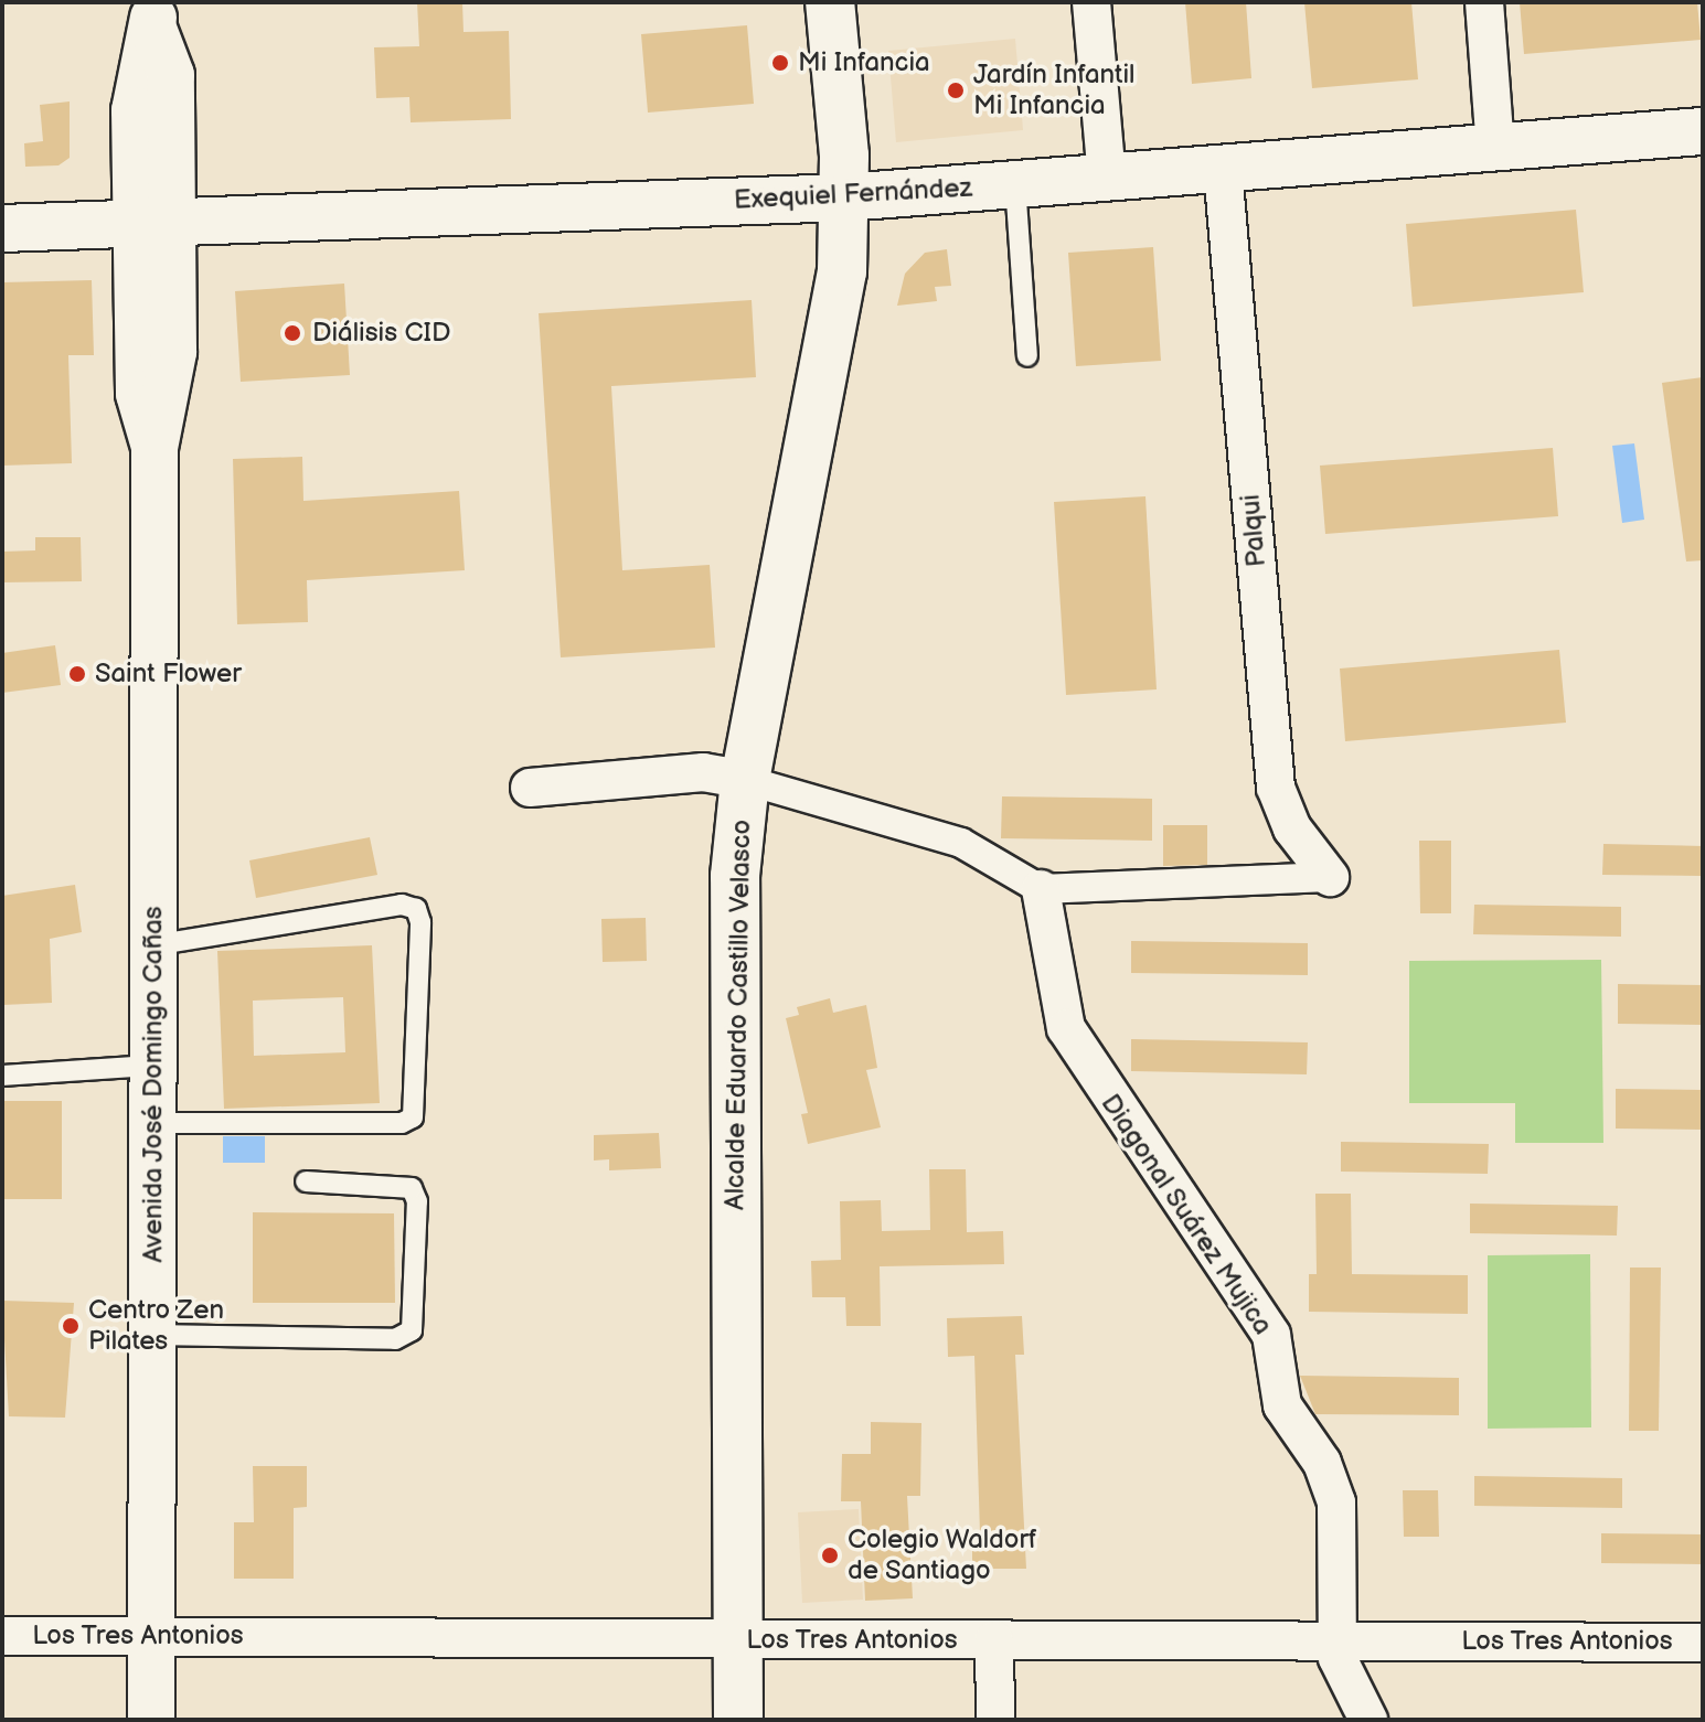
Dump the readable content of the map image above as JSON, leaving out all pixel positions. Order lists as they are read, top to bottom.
{
  "streets": {
    "main road": ["Alcalde Eduardo Castillo Velasco"],
    "street": [
      "Exequiel Fernández",
      "Palqui",
      "Avenida José Domingo Cañas",
      "Diagonal Suárez Mujica",
      "Los Tres Antonios"
    ]
  },
  "crossings": [
    ["Exequiel Fernández", "Palqui"],
    ["Exequiel Fernández", "Alcalde Eduardo Castillo Velasco"],
    ["Exequiel Fernández", "Avenida José Domingo Cañas"],
    ["Alcalde Eduardo Castillo Velasco", "Los Tres Antonios"],
    ["Avenida José Domingo Cañas", "Los Tres Antonios"],
    ["Diagonal Suárez Mujica", "Los Tres Antonios"]
  ],
  "places": [
    "Mi Infancia",
    "Jardín Infantil Mi Infancia",
    "Diálisis CID",
    "Saint Flower",
    "Centro Zen Pilates",
    "Colegio Waldorf de Santiago"
  ]
}
